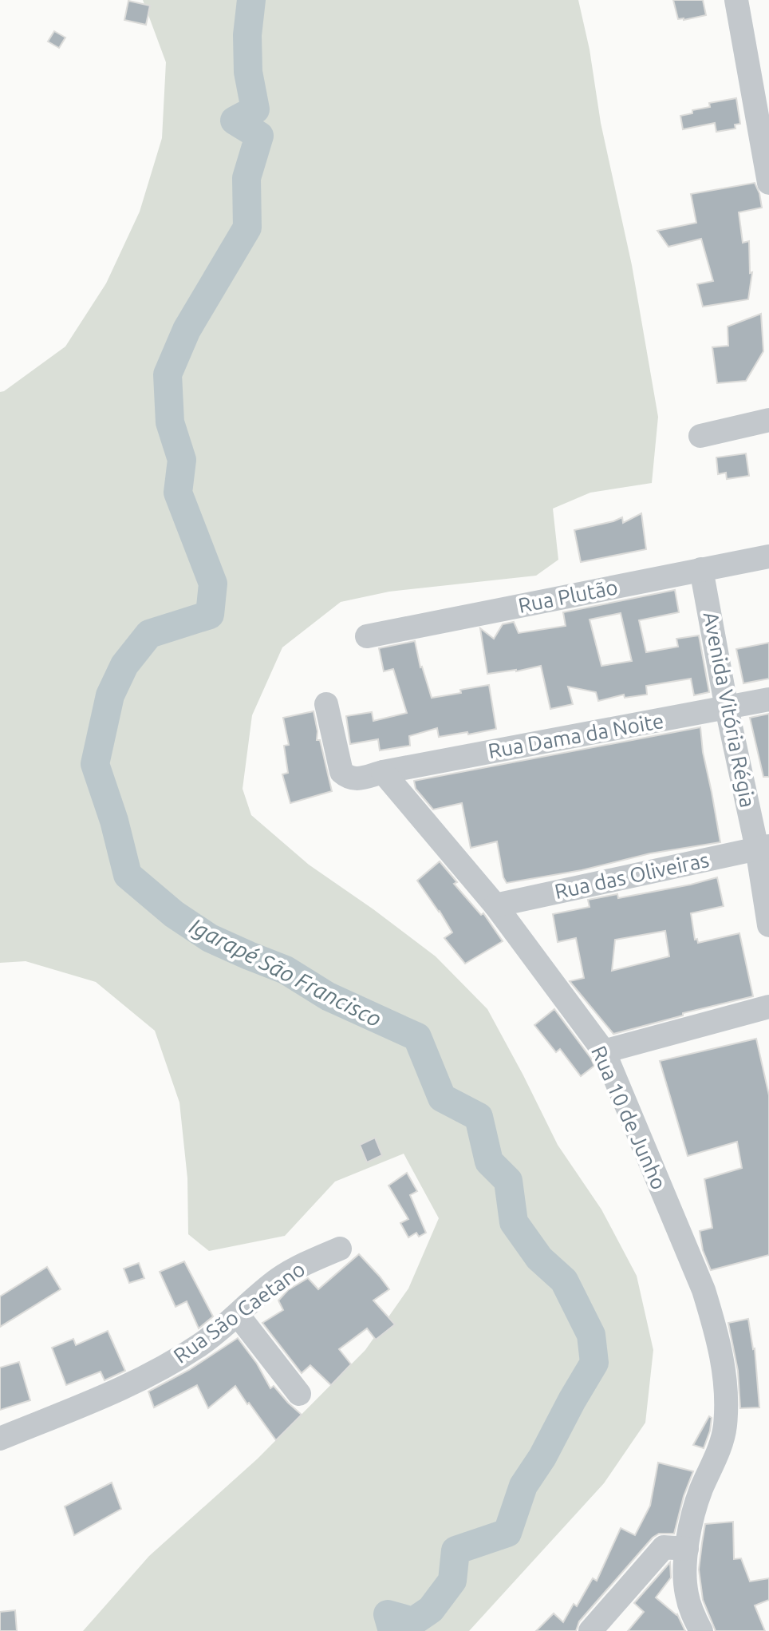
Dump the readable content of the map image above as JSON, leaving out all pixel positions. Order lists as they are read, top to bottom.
{
  "streets": {
    "street": [
      "Rua Plutão",
      "Avenida Vitória Régia",
      "Rua Dama da Noite",
      "Rua das Oliveiras",
      "Rua 10 de Junho",
      "Rua São Caetano"
    ]
  },
  "crossings": [
    ["Rua Plutão", "Avenida Vitória Régia"],
    ["Avenida Vitória Régia", "Rua Dama da Noite"],
    ["Avenida Vitória Régia", "Rua das Oliveiras"],
    ["Rua Dama da Noite", "Rua 10 de Junho"],
    ["Rua das Oliveiras", "Rua 10 de Junho"]
  ],
  "water": ["Igarapé São Francisco"]
}
